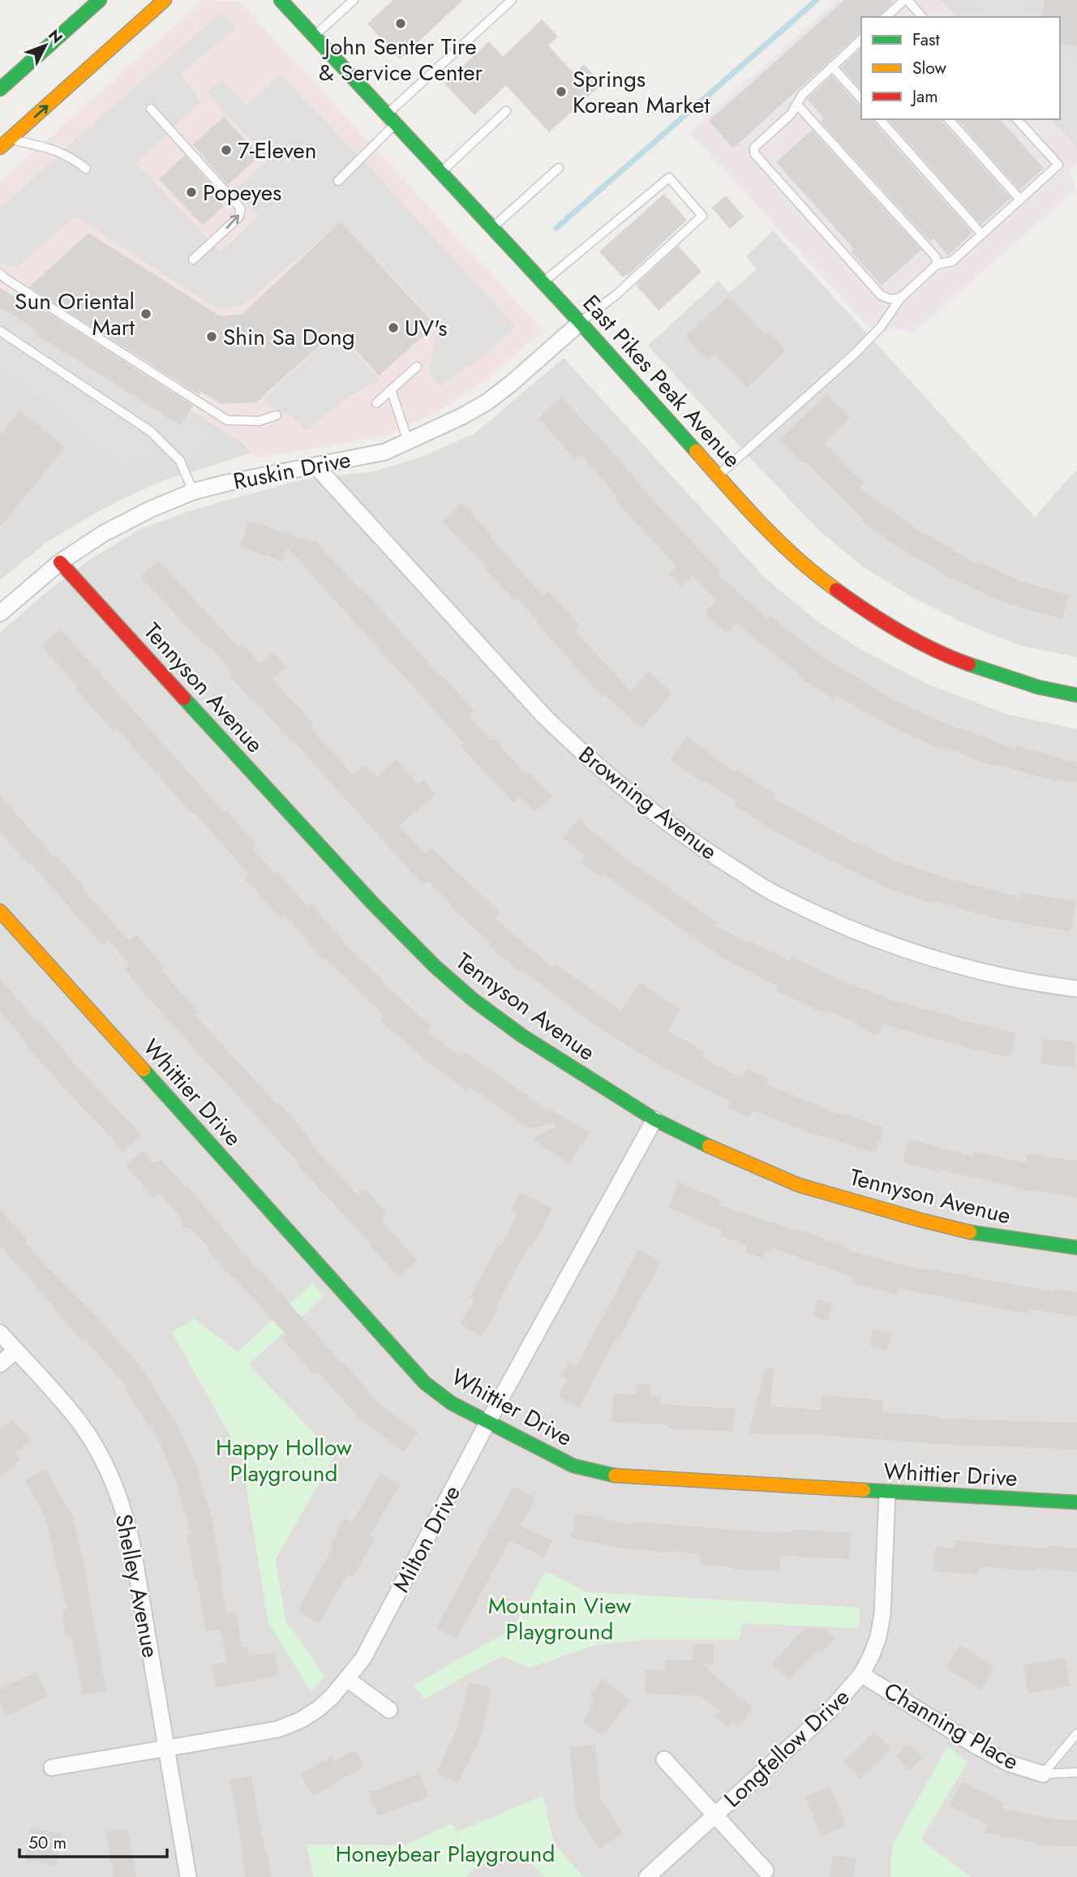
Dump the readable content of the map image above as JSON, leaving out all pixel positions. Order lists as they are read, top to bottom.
{
  "streets": {
    "main road": ["East Pikes Peak Avenue", "Tennyson Avenue", "Whittier Drive"],
    "street": [
      "Ruskin Drive",
      "Browning Avenue",
      "Milton Drive",
      "Shelley Avenue",
      "Channing Place",
      "Longfellow Drive"
    ]
  },
  "crossings": [
    ["East Pikes Peak Avenue", "Ruskin Drive"],
    ["Ruskin Drive", "Tennyson Avenue"],
    ["Ruskin Drive", "Browning Avenue"],
    ["Tennyson Avenue", "Milton Drive"],
    ["Whittier Drive", "Milton Drive"],
    ["Whittier Drive", "Longfellow Drive"],
    ["Milton Drive", "Shelley Avenue"],
    ["Channing Place", "Longfellow Drive"]
  ],
  "parks": ["Happy Hollow Playground", "Mountain View Playground", "Honeybear Playground"],
  "places": [
    "John Senter Tire & Service Center",
    "Springs Korean Market",
    "7-Eleven",
    "Popeyes",
    "Sun Oriental Mart",
    "UV's",
    "Shin Sa Dong"
  ],
  "legend": ["Fast", "Slow", "Jam"],
  "scale_bar": "50 m",
  "north": "top right"
}
